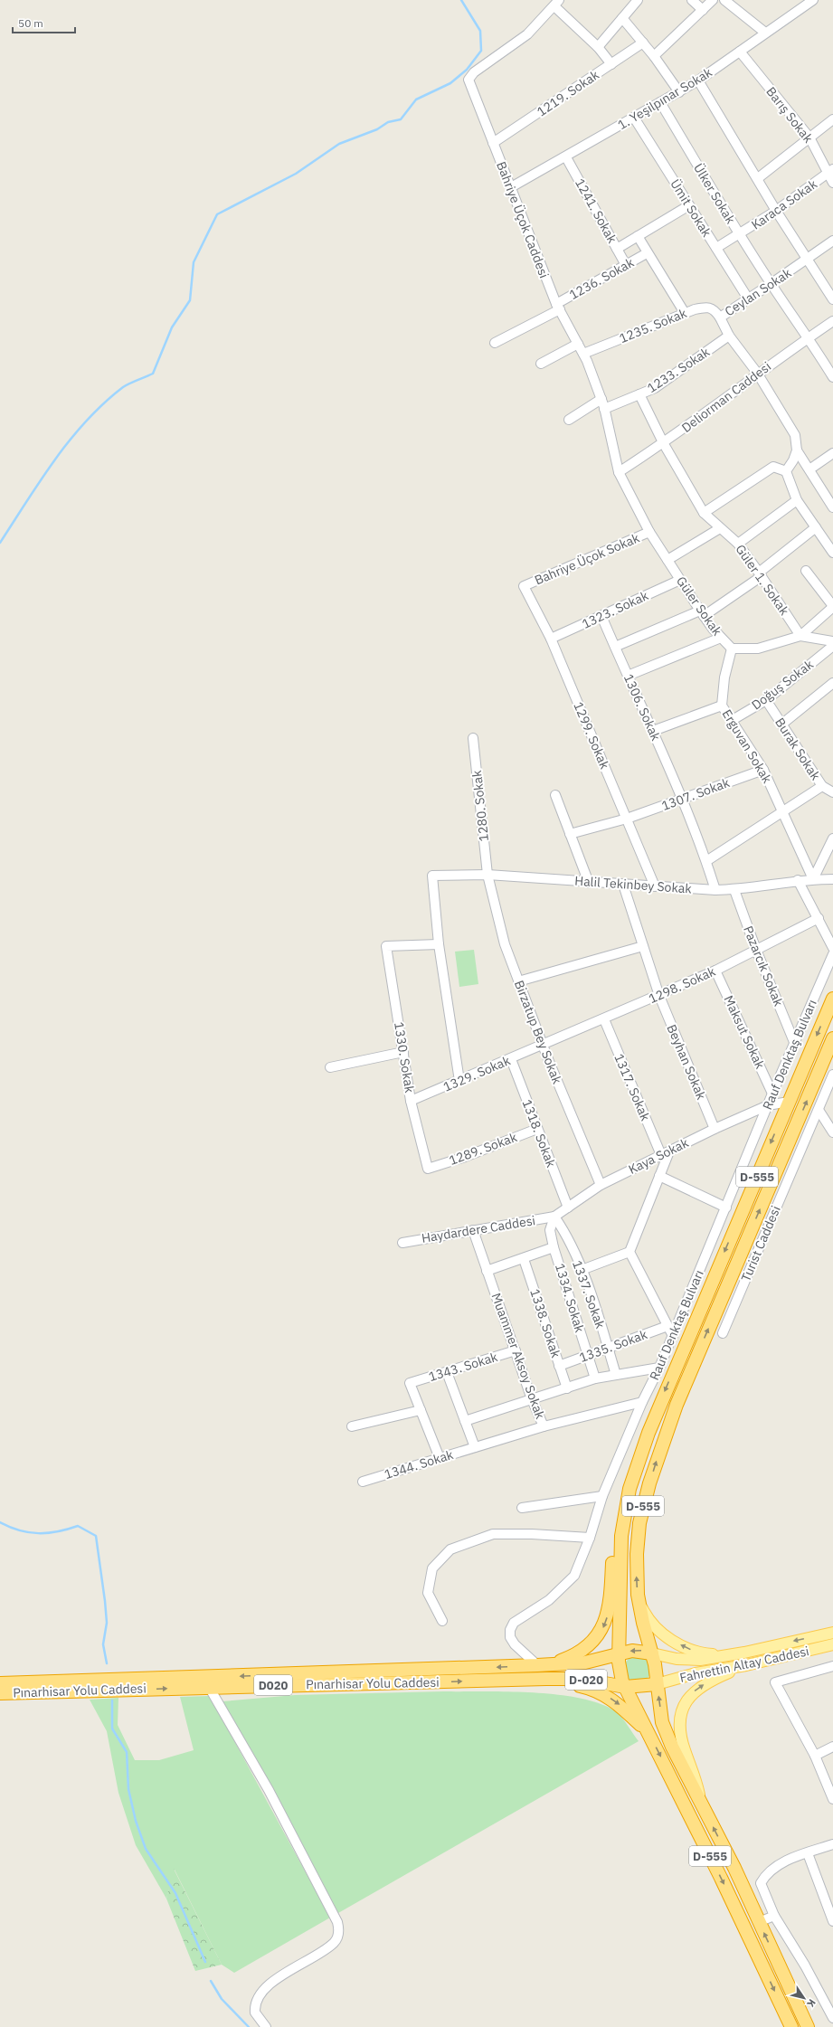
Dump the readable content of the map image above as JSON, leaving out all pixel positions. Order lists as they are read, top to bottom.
{
  "streets": {
    "highway": [
      "Rauf Denktaş Bulvarı",
      "D-555",
      "D-020",
      "Pınarhisar Yolu Caddesi",
      "D020"
    ],
    "main road": ["Fahrettin Altay Caddesi"],
    "street": [
      "1219. Sokak",
      "1. Yeşilpınar Sokak",
      "Barış Sokak",
      "Ülker Sokak",
      "Karaca Sokak",
      "Ümit Sokak",
      "1241. Sokak",
      "Bahriye Üçok Caddesi",
      "1236. Sokak",
      "Ceylan Sokak",
      "1235. Sokak",
      "1233. Sokak",
      "Deliorman Caddesi",
      "Bahriye Üçok Sokak",
      "Güler 1. Sokak",
      "Güler Sokak",
      "1323. Sokak",
      "Doğuş Sokak",
      "1306. Sokak",
      "1299. Sokak",
      "Erguvan Sokak",
      "Burak Sokak",
      "1307. Sokak",
      "1280. Sokak",
      "Halil Tekinbey Sokak",
      "Pazarcık Sokak",
      "1298. Sokak",
      "Birzatup Bey Sokak",
      "Maksut Sokak",
      "1330. Sokak",
      "Beyhan Sokak",
      "1329. Sokak",
      "1317. Sokak",
      "1318. Sokak",
      "1289. Sokak",
      "Kaya Sokak",
      "Haydardere Caddesi",
      "Turist Caddesi",
      "1337. Sokak",
      "1334. Sokak",
      "1338. Sokak",
      "1335. Sokak",
      "Muammer Aksoy Sokak",
      "1343. Sokak",
      "1344. Sokak"
    ]
  },
  "crossings": [
    ["1219. Sokak", "Bahriye Üçok Caddesi"],
    ["1. Yeşilpınar Sokak", "Barış Sokak"],
    ["1. Yeşilpınar Sokak", "Ülker Sokak"],
    ["1. Yeşilpınar Sokak", "Ümit Sokak"],
    ["1. Yeşilpınar Sokak", "1241. Sokak"],
    ["1. Yeşilpınar Sokak", "Bahriye Üçok Caddesi"],
    ["Barış Sokak", "Karaca Sokak"],
    ["Ülker Sokak", "Karaca Sokak"],
    ["Ülker Sokak", "Ceylan Sokak"],
    ["Ülker Sokak", "Deliorman Caddesi"],
    ["Karaca Sokak", "Ümit Sokak"],
    ["Ümit Sokak", "Ceylan Sokak"],
    ["1241. Sokak", "1236. Sokak"],
    ["Bahriye Üçok Caddesi", "1236. Sokak"],
    ["Bahriye Üçok Caddesi", "1235. Sokak"],
    ["Bahriye Üçok Caddesi", "1233. Sokak"],
    ["Bahriye Üçok Caddesi", "Deliorman Caddesi"],
    ["Bahriye Üçok Caddesi", "Güler Sokak"],
    ["Ceylan Sokak", "1235. Sokak"],
    ["Ceylan Sokak", "1233. Sokak"],
    ["Ceylan Sokak", "Deliorman Caddesi"],
    ["1233. Sokak", "Güler 1. Sokak"],
    ["Deliorman Caddesi", "Güler 1. Sokak"],
    ["Deliorman Caddesi", "Güler Sokak"],
    ["Bahriye Üçok Sokak", "Güler Sokak"],
    ["Bahriye Üçok Sokak", "1299. Sokak"],
    ["Güler Sokak", "1323. Sokak"],
    ["Güler Sokak", "Erguvan Sokak"],
    ["1323. Sokak", "1306. Sokak"],
    ["1323. Sokak", "1299. Sokak"],
    ["Doğuş Sokak", "Erguvan Sokak"],
    ["Doğuş Sokak", "Burak Sokak"],
    ["1306. Sokak", "1307. Sokak"],
    ["1299. Sokak", "1307. Sokak"],
    ["1299. Sokak", "Halil Tekinbey Sokak"],
    ["Erguvan Sokak", "1307. Sokak"],
    ["Erguvan Sokak", "Halil Tekinbey Sokak"],
    ["1280. Sokak", "Halil Tekinbey Sokak"],
    ["1280. Sokak", "Birzatup Bey Sokak"],
    ["Halil Tekinbey Sokak", "Pazarcık Sokak"],
    ["Halil Tekinbey Sokak", "Birzatup Bey Sokak"],
    ["Halil Tekinbey Sokak", "1330. Sokak"],
    ["Halil Tekinbey Sokak", "Beyhan Sokak"],
    ["Pazarcık Sokak", "1298. Sokak"],
    ["Pazarcık Sokak", "Rauf Denktaş Bulvarı"],
    ["1298. Sokak", "Birzatup Bey Sokak"],
    ["1298. Sokak", "Maksut Sokak"],
    ["1298. Sokak", "Beyhan Sokak"],
    ["1298. Sokak", "1329. Sokak"],
    ["1298. Sokak", "1317. Sokak"],
    ["Birzatup Bey Sokak", "1329. Sokak"],
    ["Birzatup Bey Sokak", "Kaya Sokak"],
    ["Maksut Sokak", "Rauf Denktaş Bulvarı"],
    ["Rauf Denktaş Bulvarı", "Kaya Sokak"],
    ["Rauf Denktaş Bulvarı", "D-555"],
    ["Rauf Denktaş Bulvarı", "Muammer Aksoy Sokak"],
    ["Rauf Denktaş Bulvarı", "Pınarhisar Yolu Caddesi"],
    ["1330. Sokak", "1329. Sokak"],
    ["1330. Sokak", "1289. Sokak"],
    ["Beyhan Sokak", "Kaya Sokak"],
    ["1329. Sokak", "1318. Sokak"],
    ["1317. Sokak", "Kaya Sokak"],
    ["1318. Sokak", "1289. Sokak"],
    ["1318. Sokak", "Kaya Sokak"],
    ["Kaya Sokak", "Haydardere Caddesi"],
    ["Kaya Sokak", "1337. Sokak"],
    ["Kaya Sokak", "1334. Sokak"],
    ["D-555", "Fahrettin Altay Caddesi"],
    ["D-555", "Pınarhisar Yolu Caddesi"],
    ["Haydardere Caddesi", "1337. Sokak"],
    ["Haydardere Caddesi", "1334. Sokak"],
    ["Haydardere Caddesi", "Muammer Aksoy Sokak"],
    ["1337. Sokak", "1334. Sokak"],
    ["1337. Sokak", "1335. Sokak"],
    ["1334. Sokak", "1335. Sokak"],
    ["1338. Sokak", "1335. Sokak"],
    ["Muammer Aksoy Sokak", "1343. Sokak"],
    ["Muammer Aksoy Sokak", "1344. Sokak"],
    ["Fahrettin Altay Caddesi", "Pınarhisar Yolu Caddesi"]
  ],
  "scale_bar": "50 m",
  "north": "bottom right"
}
